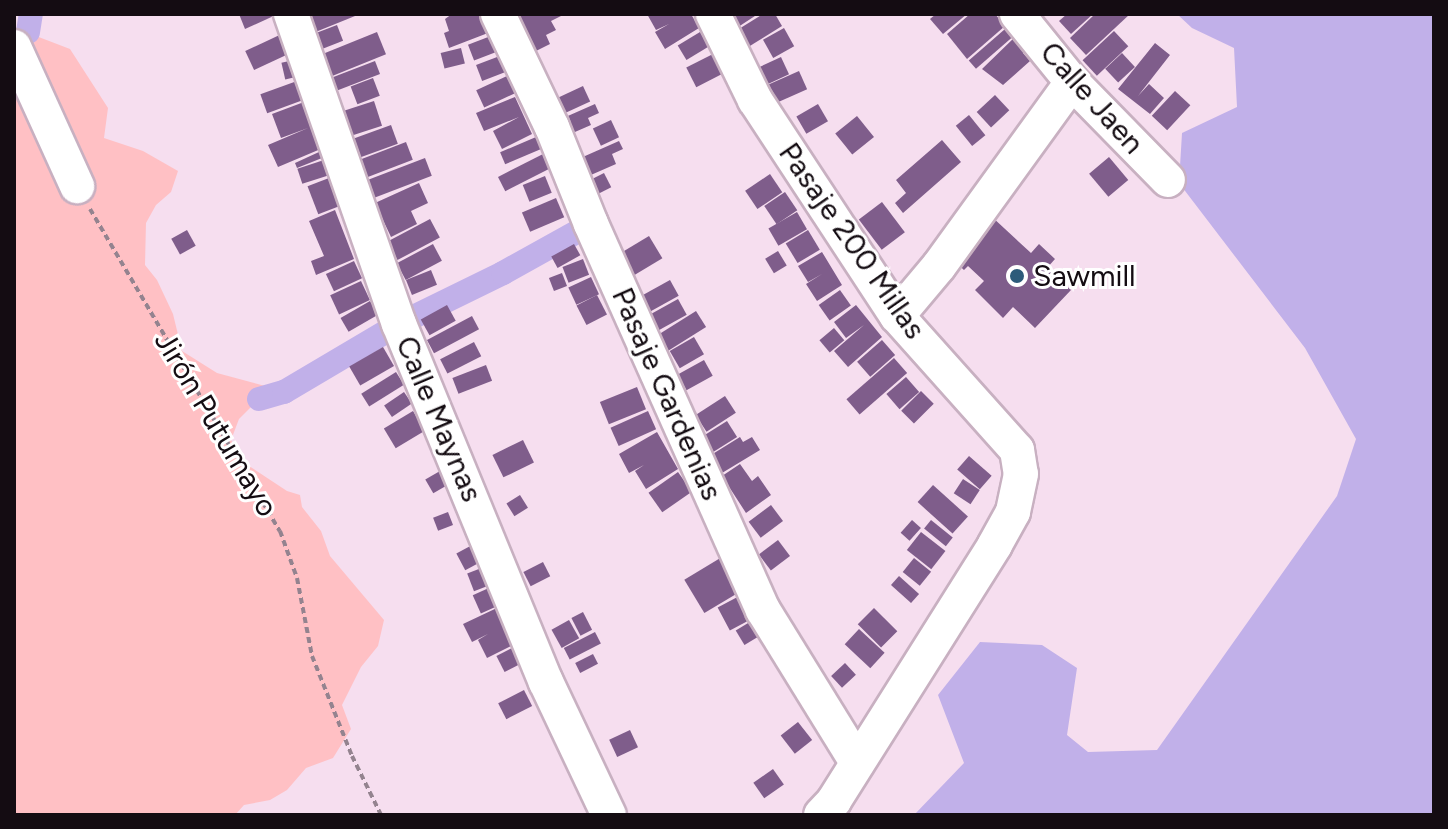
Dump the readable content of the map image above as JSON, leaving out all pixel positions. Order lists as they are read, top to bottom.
{
  "streets": {
    "street": [
      "Calle Jaen",
      "Pasaje 200 Millas",
      "Pasaje Gardenias",
      "Calle Maynas"
    ],
    "path": ["Jirón Putumayo"]
  },
  "crossings": [
    ["Pasaje 200 Millas", "Pasaje Gardenias"]
  ],
  "places": ["Sawmill"]
}
